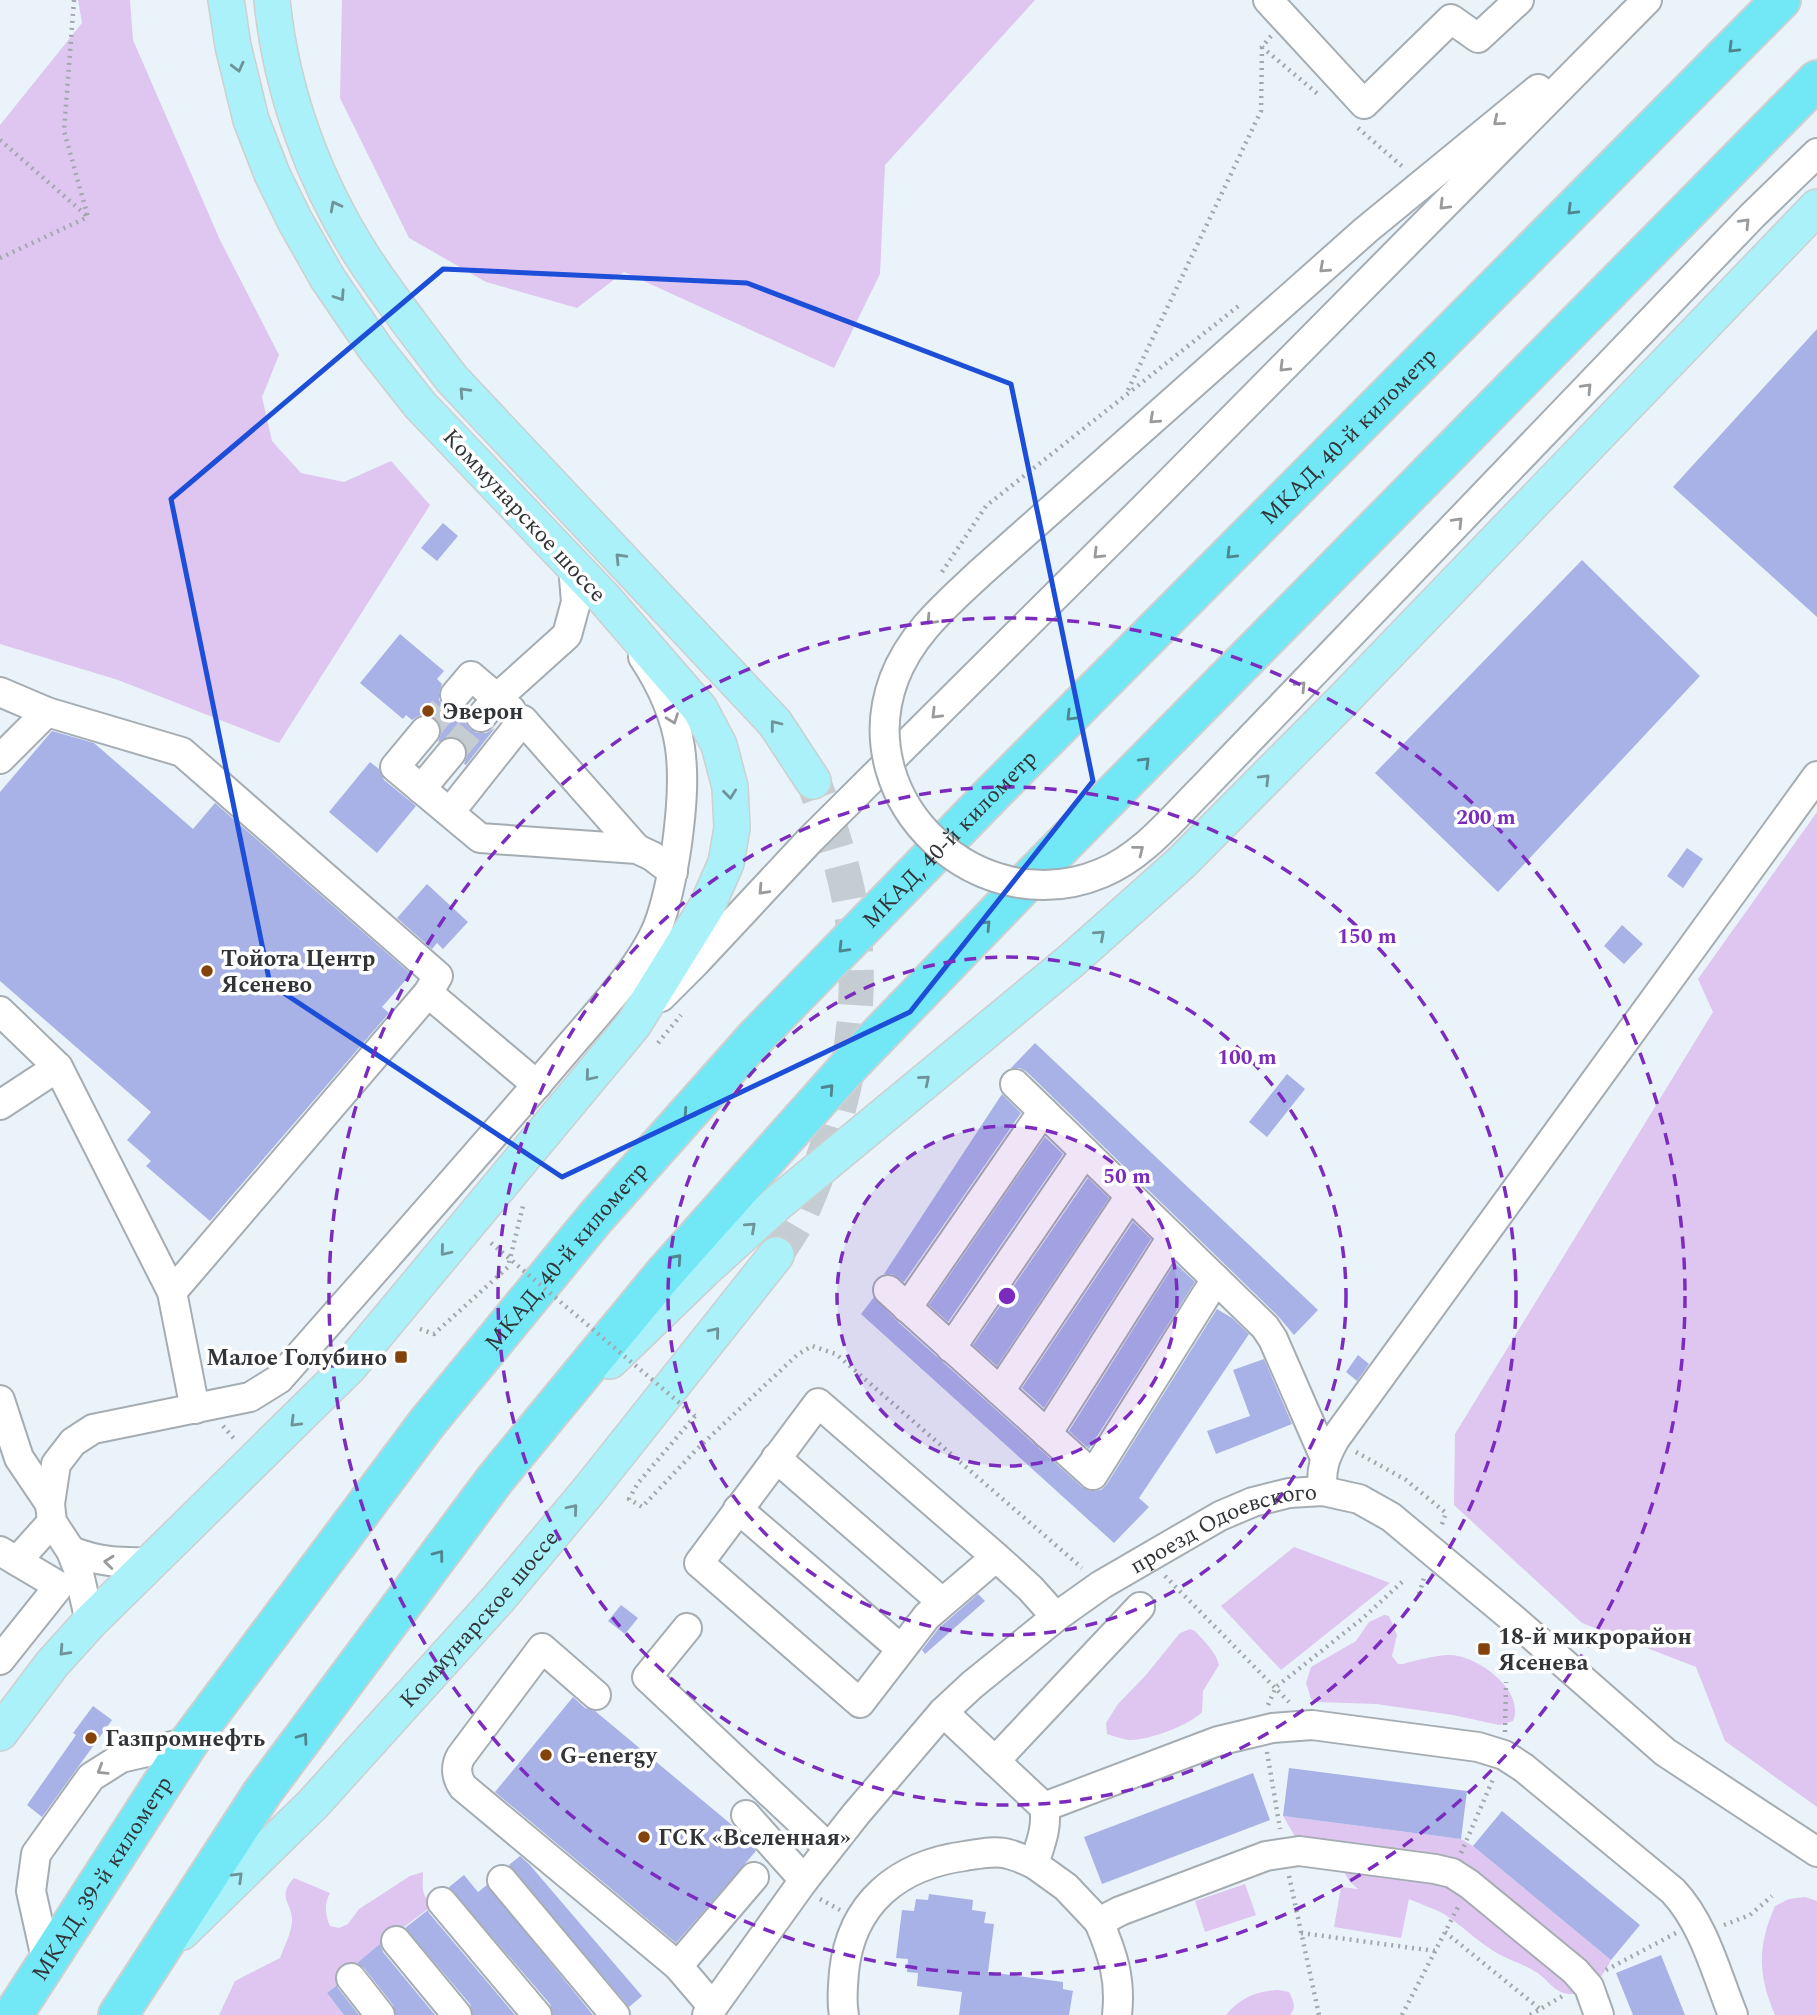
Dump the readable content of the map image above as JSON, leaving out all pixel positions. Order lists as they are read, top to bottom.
{
  "streets": {
    "highway": ["МКАД, 40-й километр", "МКАД, 39-й километр"],
    "main road": ["Коммунарское шоссе"],
    "street": ["проезд Одоевского"]
  },
  "crossings": [
    ["МКАД, 40-й километр", "МКАД, 39-й километр"]
  ],
  "places": {
    "other": [
      "Эверон",
      "Тойота Центр Ясенево",
      "Газпромнефть",
      "G-energy",
      "ГСК «Вселенная»"
    ],
    "transit": ["Малое Голубино", "18-й микрорайон Ясенева"]
  },
  "rings": [
    "200 m",
    "150 m",
    "100 m",
    "50 m"
  ]
}
